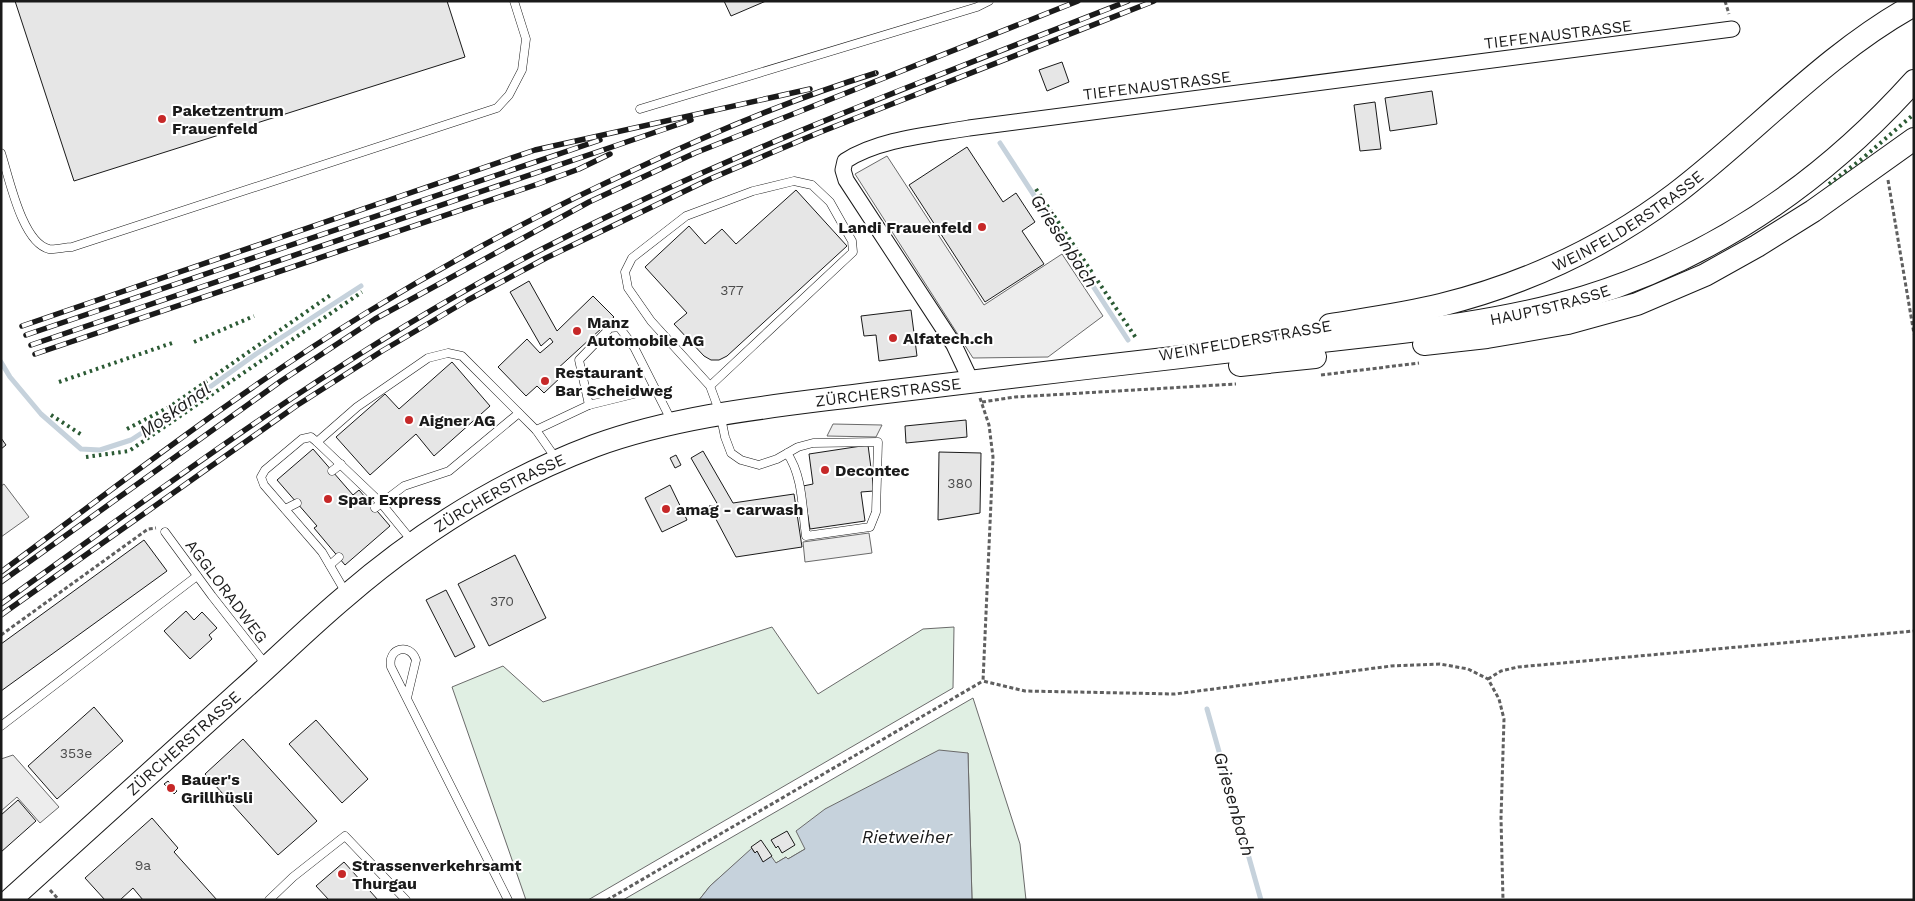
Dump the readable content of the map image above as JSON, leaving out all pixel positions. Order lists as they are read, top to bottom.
{
  "streets": {
    "main road": ["WEINFELDERSTRASSE", "HAUPTSTRASSE", "ZÜRCHERSTRASSE"],
    "street": ["TIEFENAUSTRASSE"],
    "lane": ["AGGLORADWEG"]
  },
  "crossings": [
    ["TIEFENAUSTRASSE", "ZÜRCHERSTRASSE"],
    ["WEINFELDERSTRASSE", "HAUPTSTRASSE"],
    ["WEINFELDERSTRASSE", "ZÜRCHERSTRASSE"],
    ["HAUPTSTRASSE", "ZÜRCHERSTRASSE"],
    ["ZÜRCHERSTRASSE", "AGGLORADWEG"]
  ],
  "water": ["Griesenbach", "Moskanal", "Rietweiher"],
  "places": [
    "Paketzentrum Frauenfeld",
    "Landi Frauenfeld",
    "Manz Automobile AG",
    "Alfatech.ch",
    "Restaurant Bar Scheidweg",
    "Aigner AG",
    "Decontec",
    "Spar Express",
    "amag - carwash",
    "Bauer's Grillhüsli",
    "Strassenverkehrsamt Thurgau"
  ],
  "house_numbers": [
    "377",
    "380",
    "370",
    "353e",
    "9a"
  ]
}
